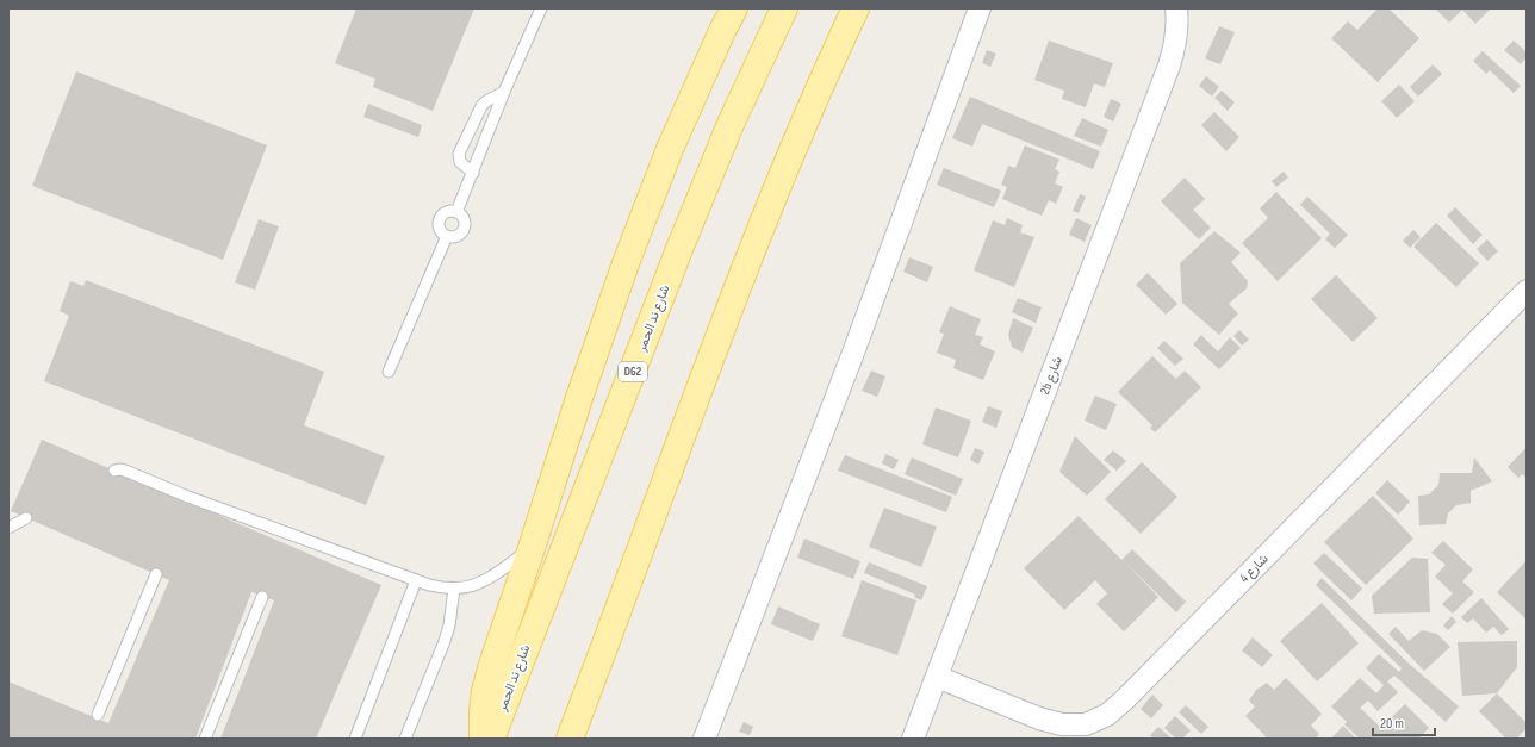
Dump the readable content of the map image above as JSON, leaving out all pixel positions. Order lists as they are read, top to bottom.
{
  "streets": {
    "main road": ["شارع ند الحمر", "D62"],
    "street": ["2b شارع", "شارع 4"]
  },
  "crossings": [
    ["2b شارع", "شارع 4"]
  ],
  "scale_bar": "20 m"
}
